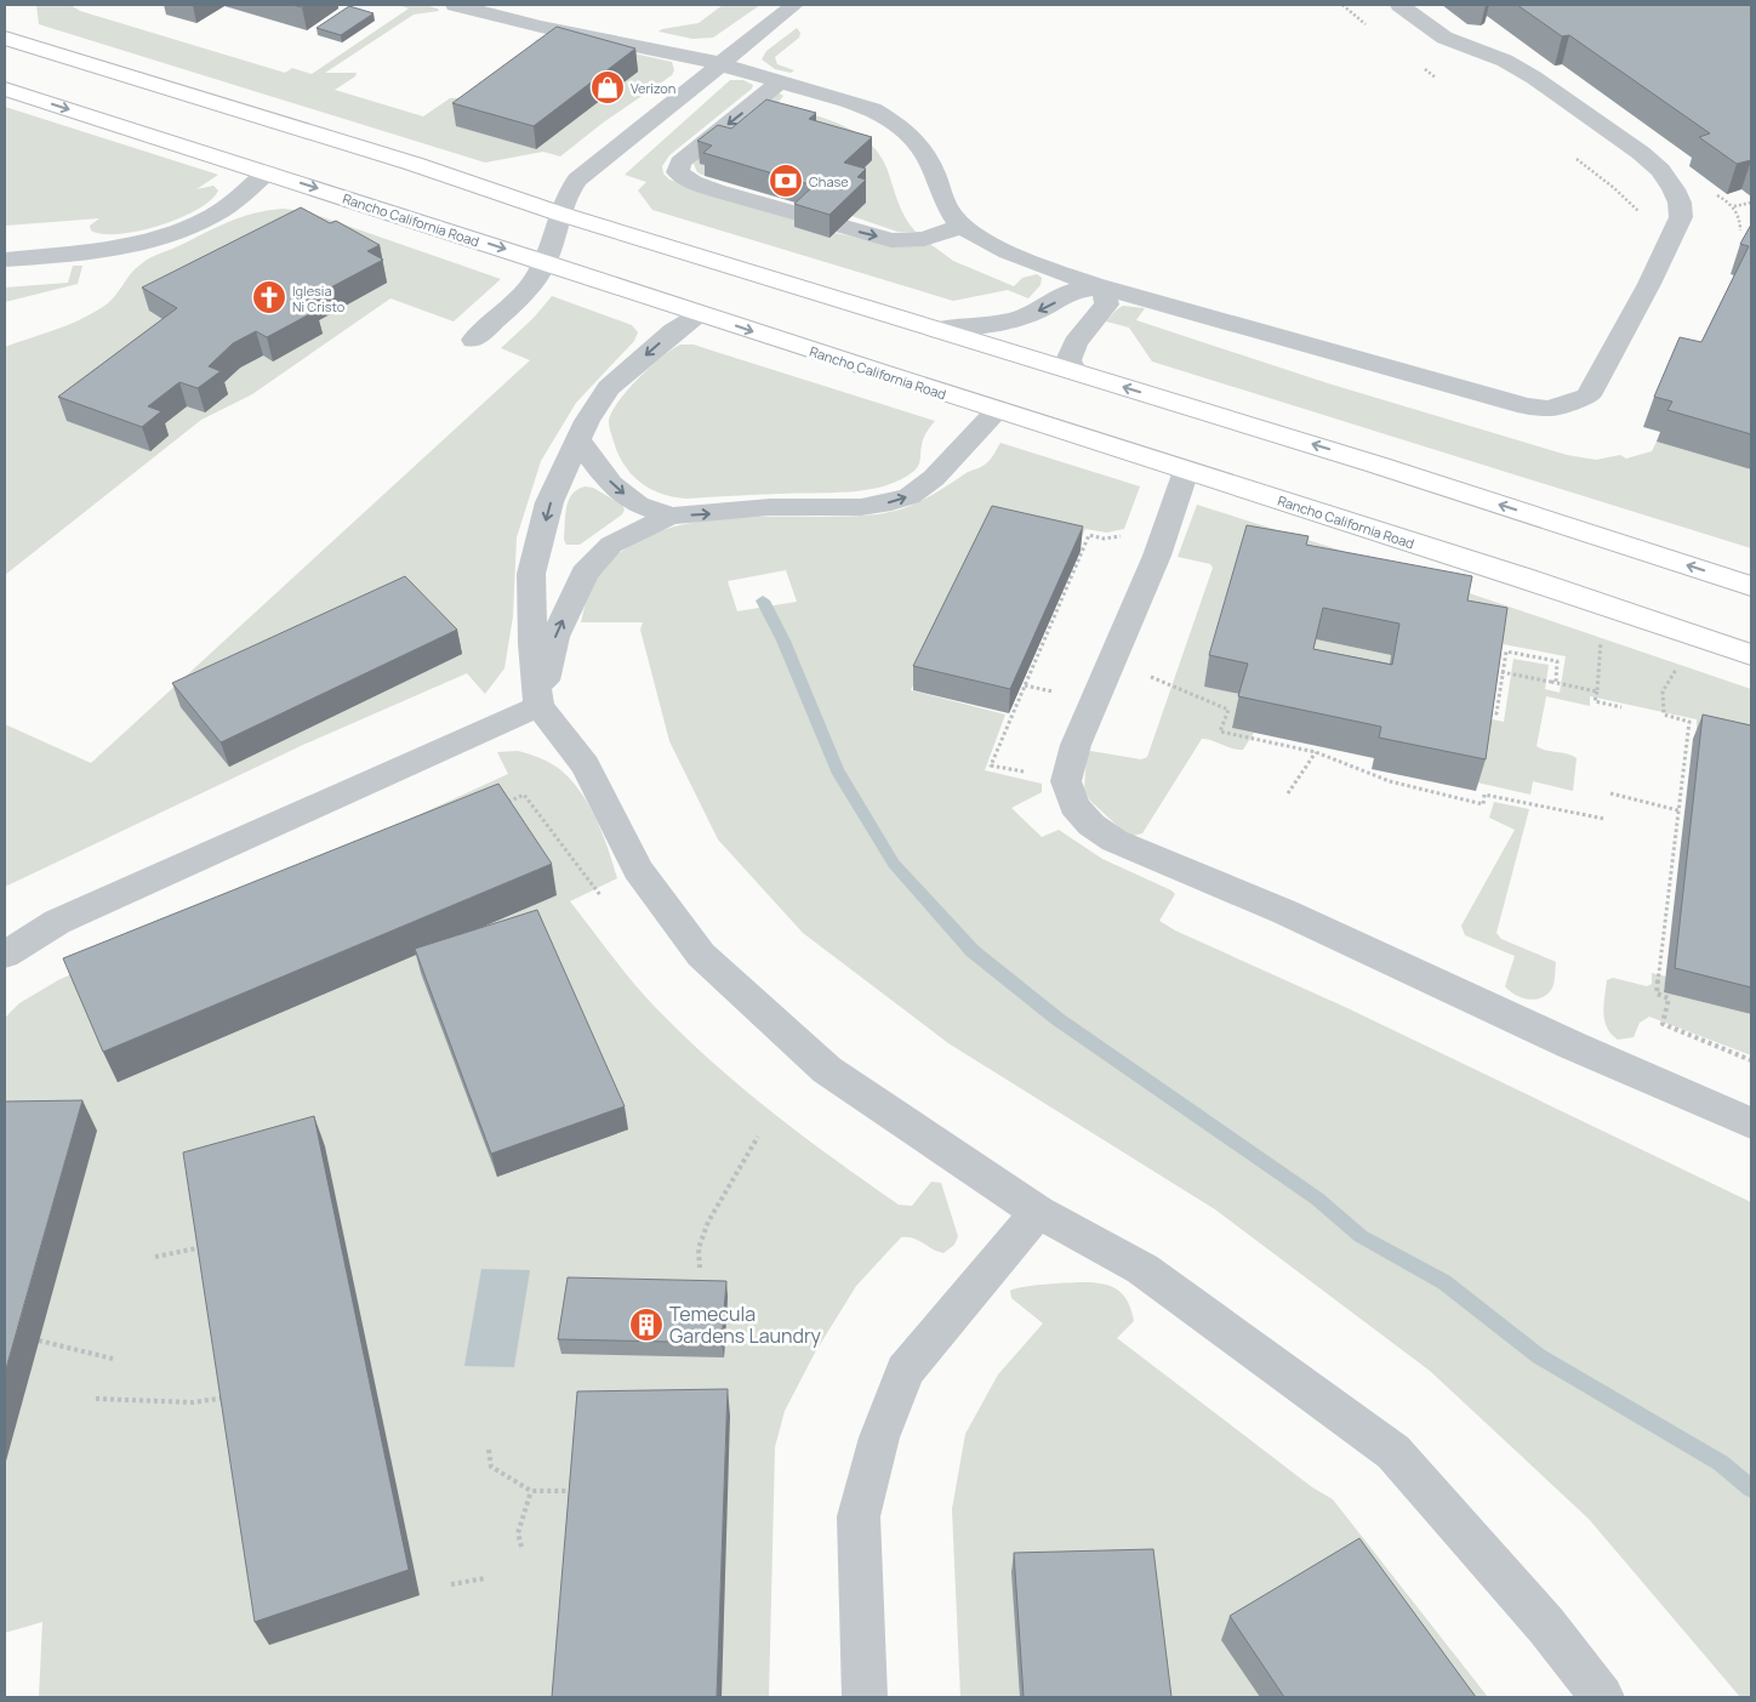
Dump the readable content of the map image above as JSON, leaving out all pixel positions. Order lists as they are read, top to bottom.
{
  "streets": {
    "main road": ["Rancho California Road"]
  },
  "places": {
    "shop": ["Verizon"],
    "bank": ["Chase"],
    "church": ["Iglesia Ni Cristo"],
    "building": ["Temecula Gardens Laundry"]
  }
}
